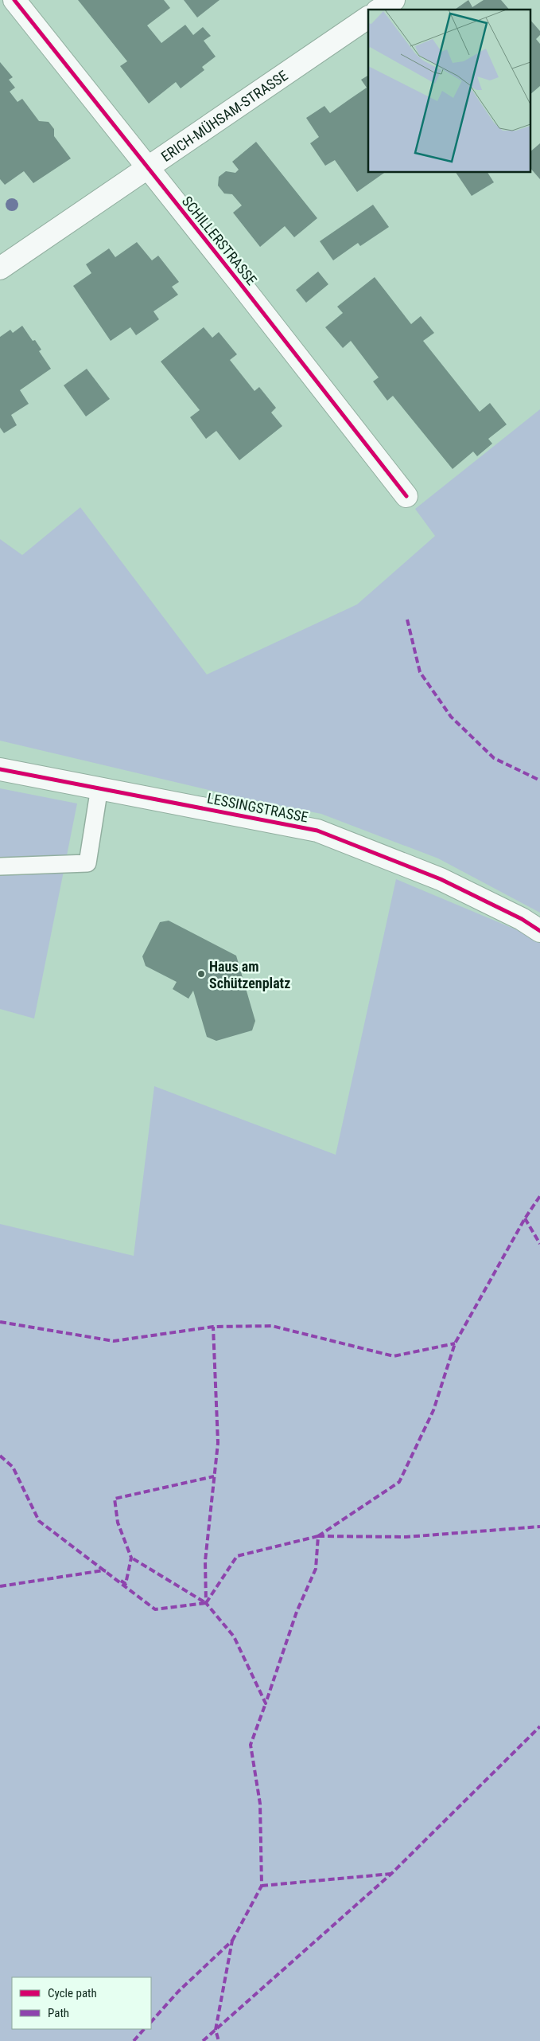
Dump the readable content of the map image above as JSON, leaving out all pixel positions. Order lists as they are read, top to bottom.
{
  "streets": {
    "street": ["ERICH-MÜHSAM-STRASSE", "SCHILLERSTRASSE", "LESSINGSTRASSE"]
  },
  "crossings": [
    ["ERICH-MÜHSAM-STRASSE", "SCHILLERSTRASSE"]
  ],
  "places": ["Haus am Schützenplatz"],
  "legend": ["Cycle path", "Path"]
}
